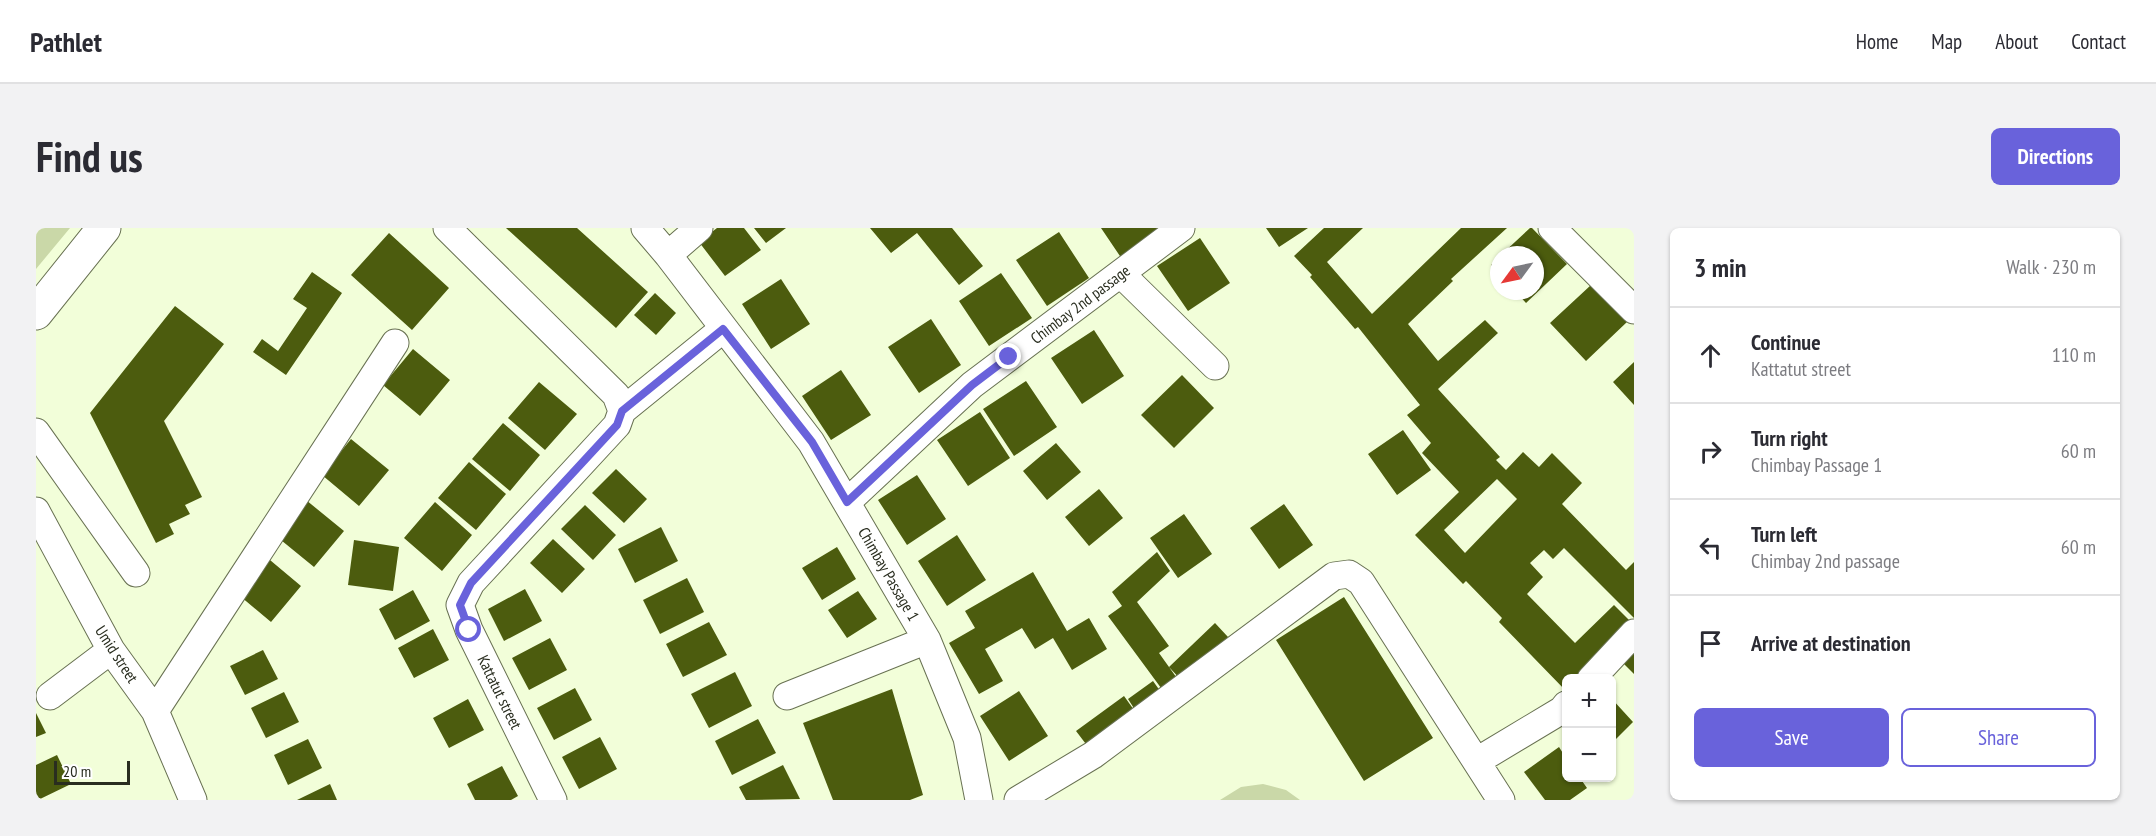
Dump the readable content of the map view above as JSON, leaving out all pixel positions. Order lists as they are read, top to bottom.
{
  "streets": {
    "street": [
      "Chimbay 2nd passage",
      "Chimbay Passage 1",
      "Umid street",
      "Kattatut street"
    ]
  },
  "crossings": [
    ["Chimbay 2nd passage", "Chimbay Passage 1"],
    ["Chimbay Passage 1", "Kattatut street"]
  ],
  "scale_bar": "20 m",
  "north": "bottom left",
  "page": {
    "header": "Pathlet",
    "nav": [
      "Home",
      "Map",
      "About",
      "Contact"
    ],
    "buttons": [
      "Directions",
      ["Save", "Share"]
    ],
    "title": "Find us",
    "heading": ["3 min", "Walk · 230 m"],
    "list": [
      ["Continue", "Kattatut street", "110 m"],
      ["Turn right", "Chimbay Passage 1", "60 m"],
      ["Turn left", "Chimbay 2nd passage", "60 m"],
      "Arrive at destination"
    ],
    "map_buttons": ["+", "−"],
    "scale": "20 m"
  }
}
